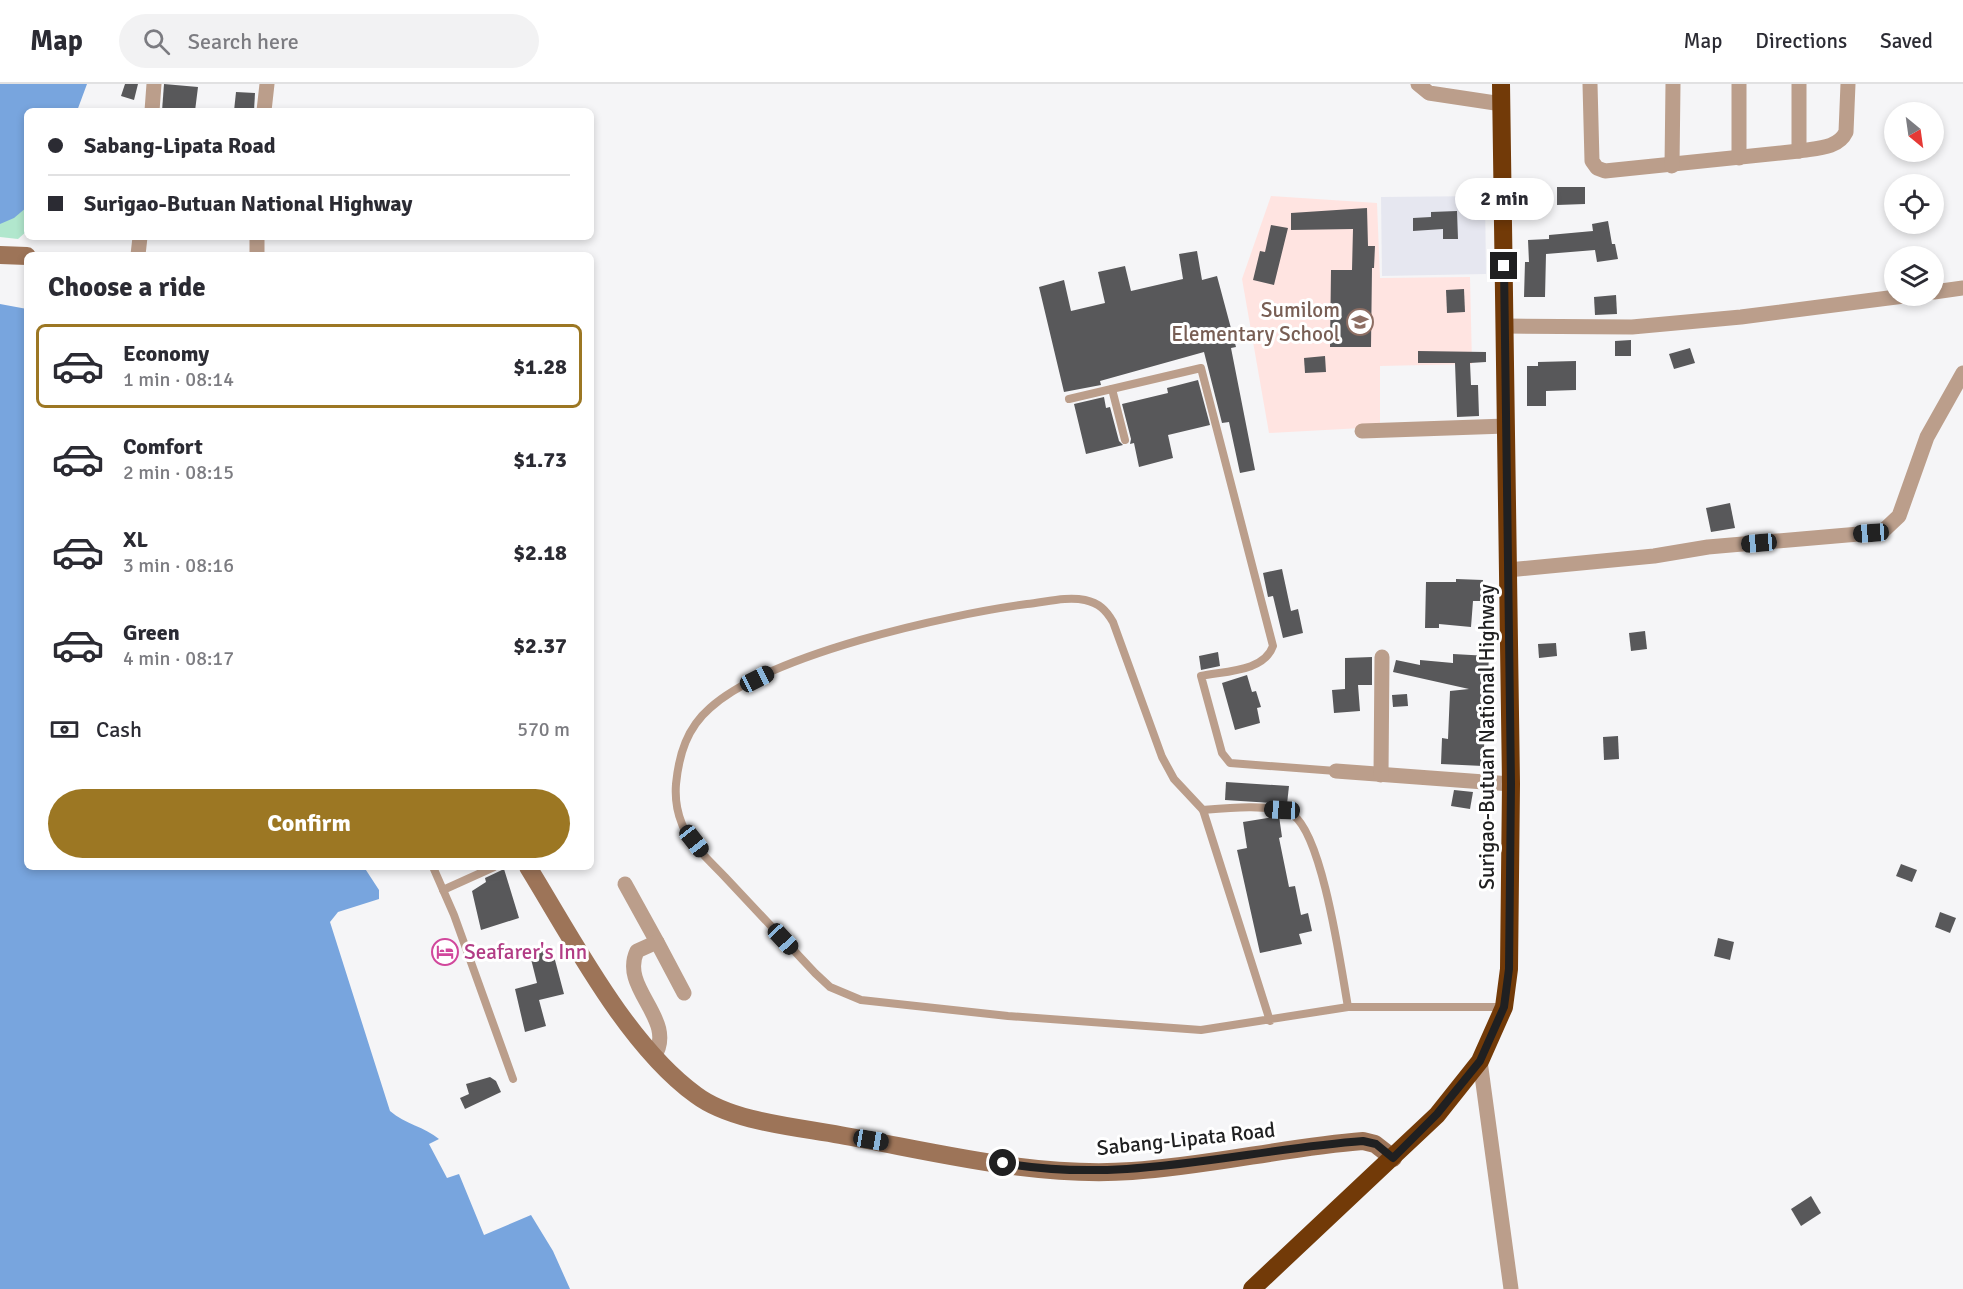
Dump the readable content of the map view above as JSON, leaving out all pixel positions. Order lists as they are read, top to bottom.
{
  "streets": {
    "highway": ["Surigao-Butuan National Highway"],
    "main road": ["Sabang-Lipata Road"]
  },
  "crossings": [
    ["Surigao-Butuan National Highway", "Sabang-Lipata Road"]
  ],
  "places": {
    "school or university": ["Sumilom Elementary School"],
    "hotel": ["Seafarer's Inn"]
  },
  "north": "bottom right",
  "page": {
    "header": "Map",
    "search": "Search here",
    "nav": ["Map", "Directions", "Saved"],
    "banner": ["Sabang-Lipata Road", "Surigao-Butuan National Highway"],
    "bubble": "2 min",
    "heading": "Choose a ride",
    "list": [
      {
        "name": "Economy",
        "note": "1 min · 08:14",
        "value": "$1.28"
      },
      {
        "name": "Comfort",
        "note": "2 min · 08:15",
        "value": "$1.73"
      },
      {
        "name": "XL",
        "note": "3 min · 08:16",
        "value": "$2.18"
      },
      {
        "name": "Green",
        "note": "4 min · 08:17",
        "value": "$2.37"
      }
    ],
    "pay": ["Cash", "570 m"],
    "buttons": "Confirm"
  }
}
